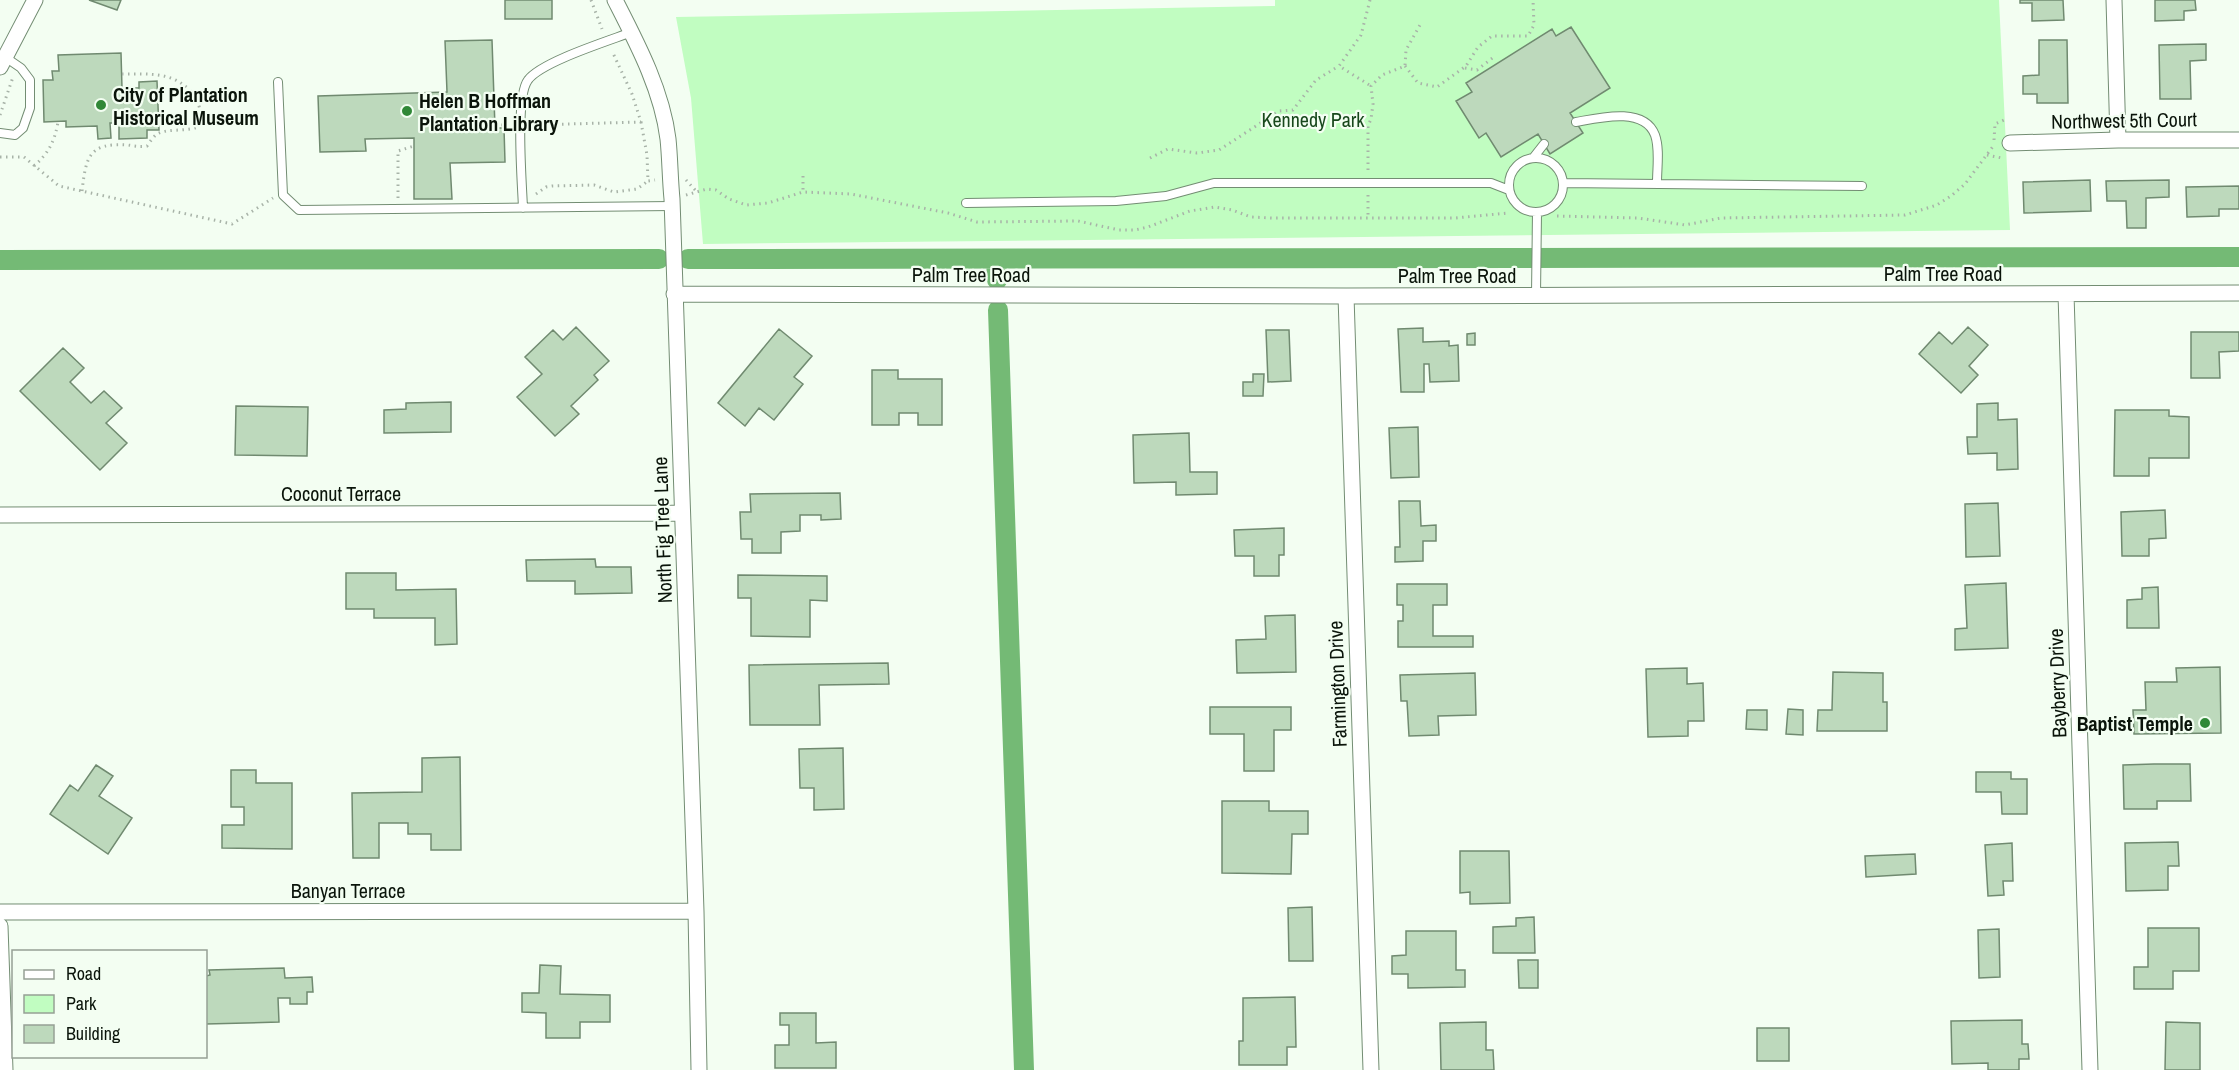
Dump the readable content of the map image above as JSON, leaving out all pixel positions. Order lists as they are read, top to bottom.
{
  "streets": {
    "street": [
      "Northwest 5th Court",
      "Palm Tree Road",
      "Coconut Terrace",
      "North Fig Tree Lane",
      "Bayberry Drive",
      "Farmington Drive",
      "Banyan Terrace"
    ]
  },
  "crossings": [
    ["Palm Tree Road", "North Fig Tree Lane"],
    ["Palm Tree Road", "Bayberry Drive"],
    ["Palm Tree Road", "Farmington Drive"],
    ["Coconut Terrace", "North Fig Tree Lane"],
    ["North Fig Tree Lane", "Banyan Terrace"]
  ],
  "parks": ["Kennedy Park"],
  "places": ["City of Plantation Historical Museum", "Helen B Hoffman Plantation Library", "Baptist Temple"],
  "legend": ["Road", "Park", "Building"]
}
